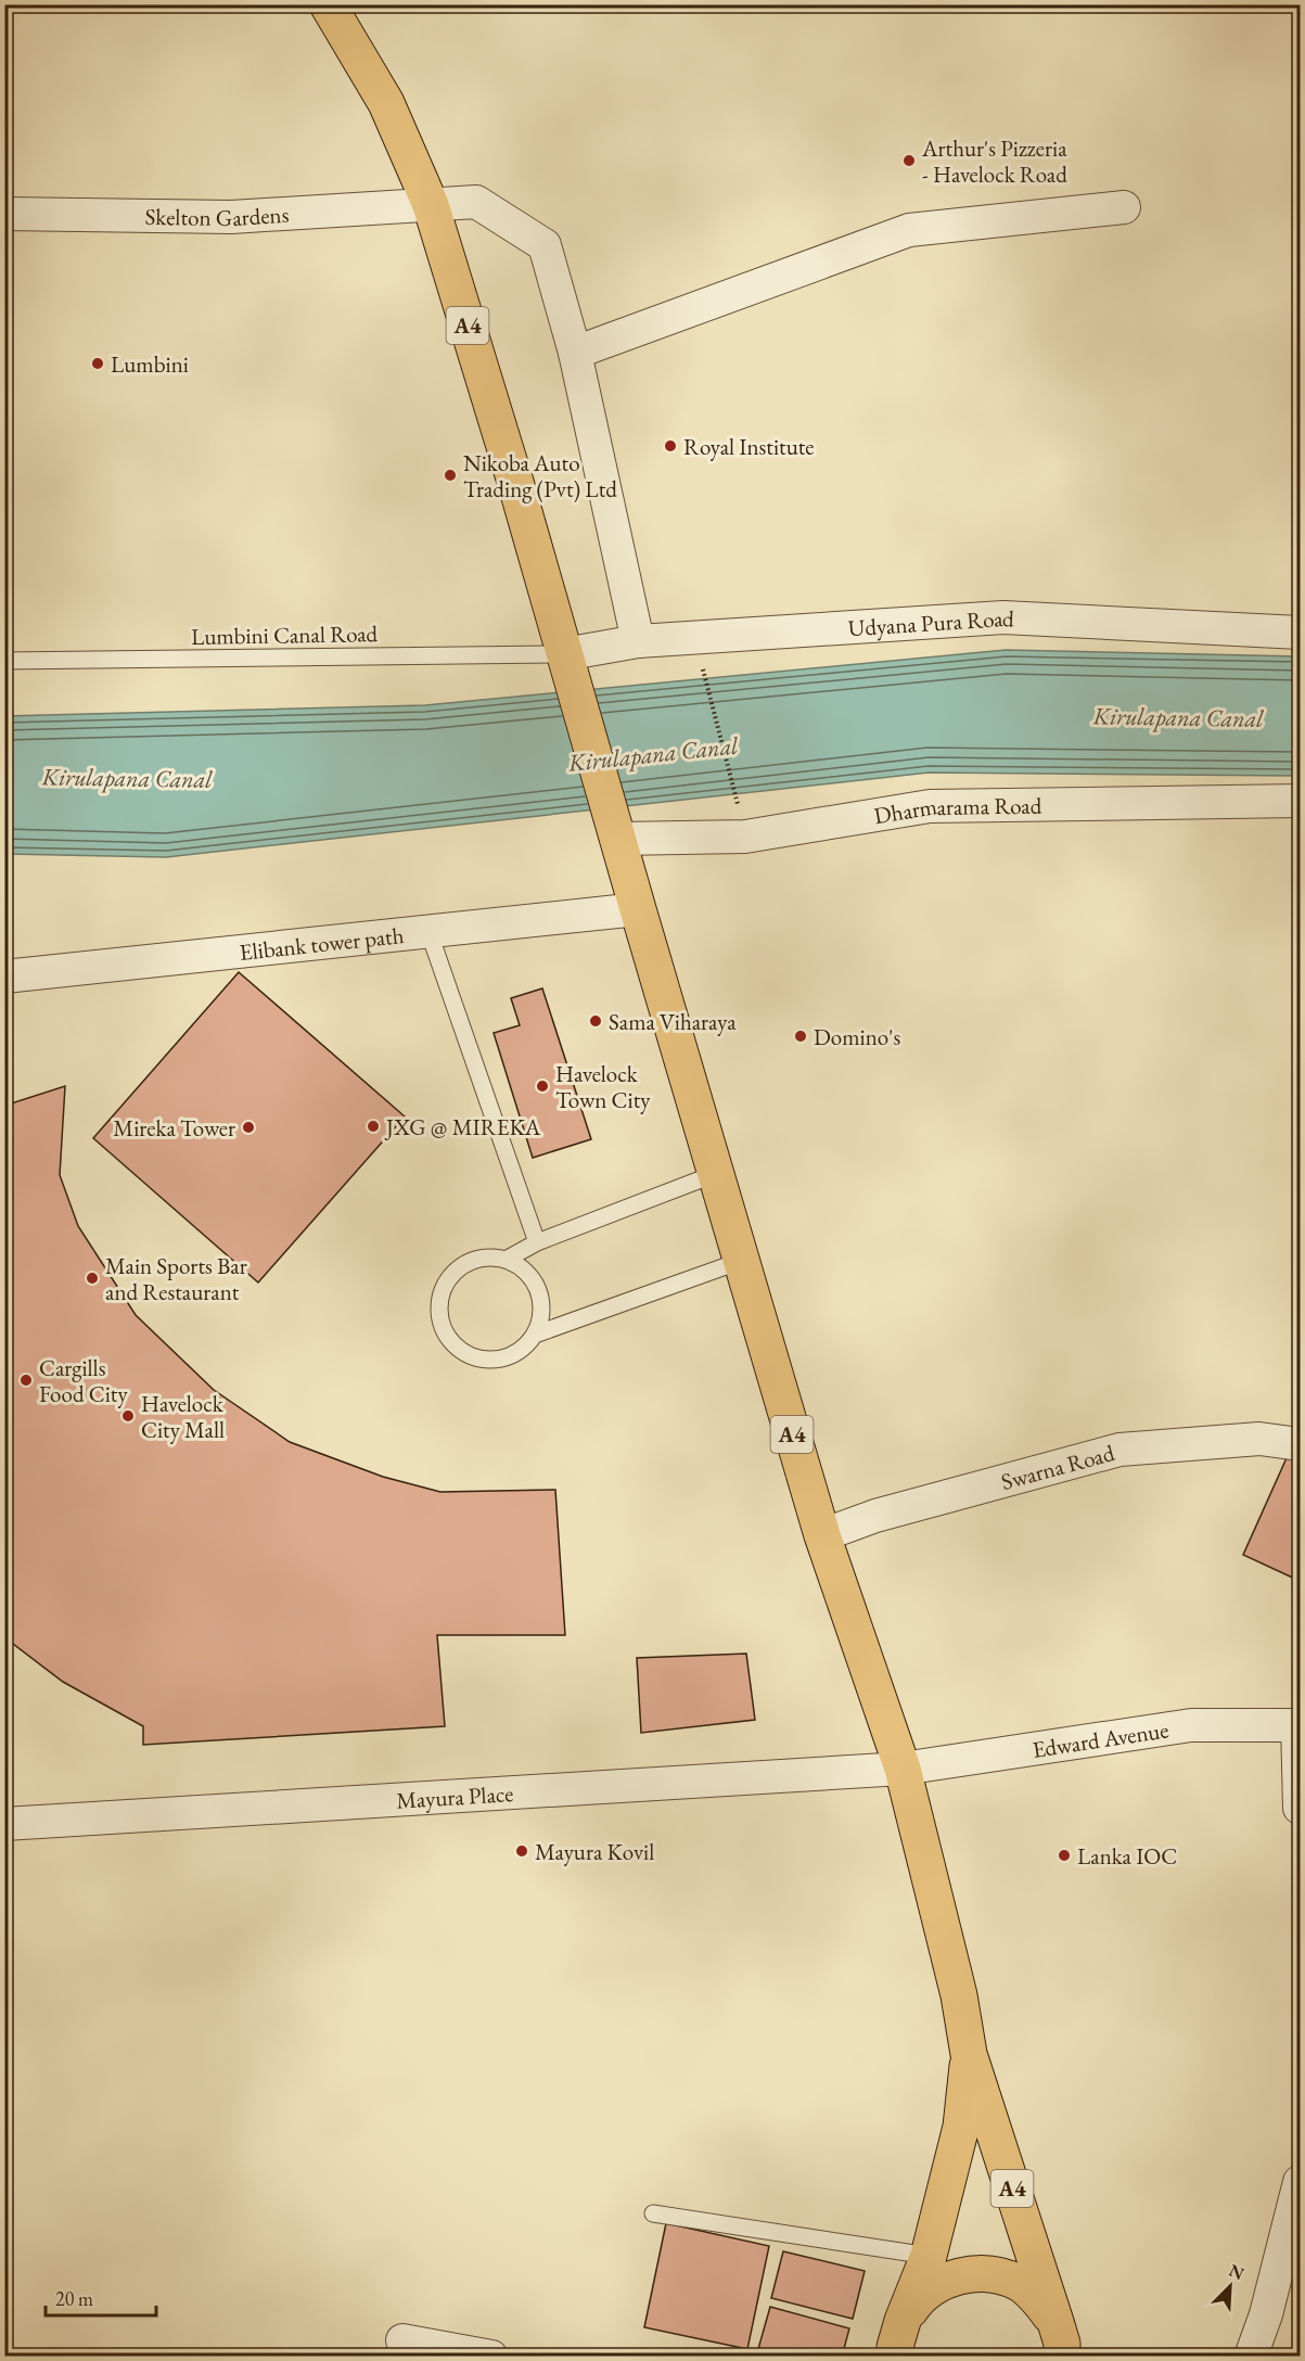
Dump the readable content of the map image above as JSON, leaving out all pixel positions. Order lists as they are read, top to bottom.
{
  "streets": {
    "highway": ["A4"],
    "street": [
      "Skelton Gardens",
      "Udyana Pura Road",
      "Dharmarama Road",
      "Elibank tower path",
      "Swarna Road",
      "Edward Avenue",
      "Mayura Place"
    ],
    "lane": ["Lumbini Canal Road"]
  },
  "crossings": [
    ["Skelton Gardens", "A4"],
    ["Skelton Gardens", "Udyana Pura Road"],
    ["A4", "Udyana Pura Road"],
    ["A4", "Lumbini Canal Road"],
    ["A4", "Dharmarama Road"],
    ["A4", "Elibank tower path"],
    ["A4", "Swarna Road"],
    ["A4", "Edward Avenue"],
    ["A4", "Mayura Place"],
    ["Udyana Pura Road", "Lumbini Canal Road"],
    ["Edward Avenue", "Mayura Place"]
  ],
  "water": ["Kirulapana Canal"],
  "places": [
    "Arthur's Pizzeria - Havelock Road",
    "Lumbini",
    "Royal Institute",
    "Nikoba Auto Trading (Pvt) Ltd",
    "Sama Viharaya",
    "Domino's",
    "Havelock Town City",
    "JXG @ MIREKA",
    "Mireka Tower",
    "Main Sports Bar and Restaurant",
    "Cargills Food City",
    "Havelock City Mall",
    "Mayura Kovil",
    "Lanka IOC"
  ],
  "scale_bar": "20 m",
  "north": "top right"
}
